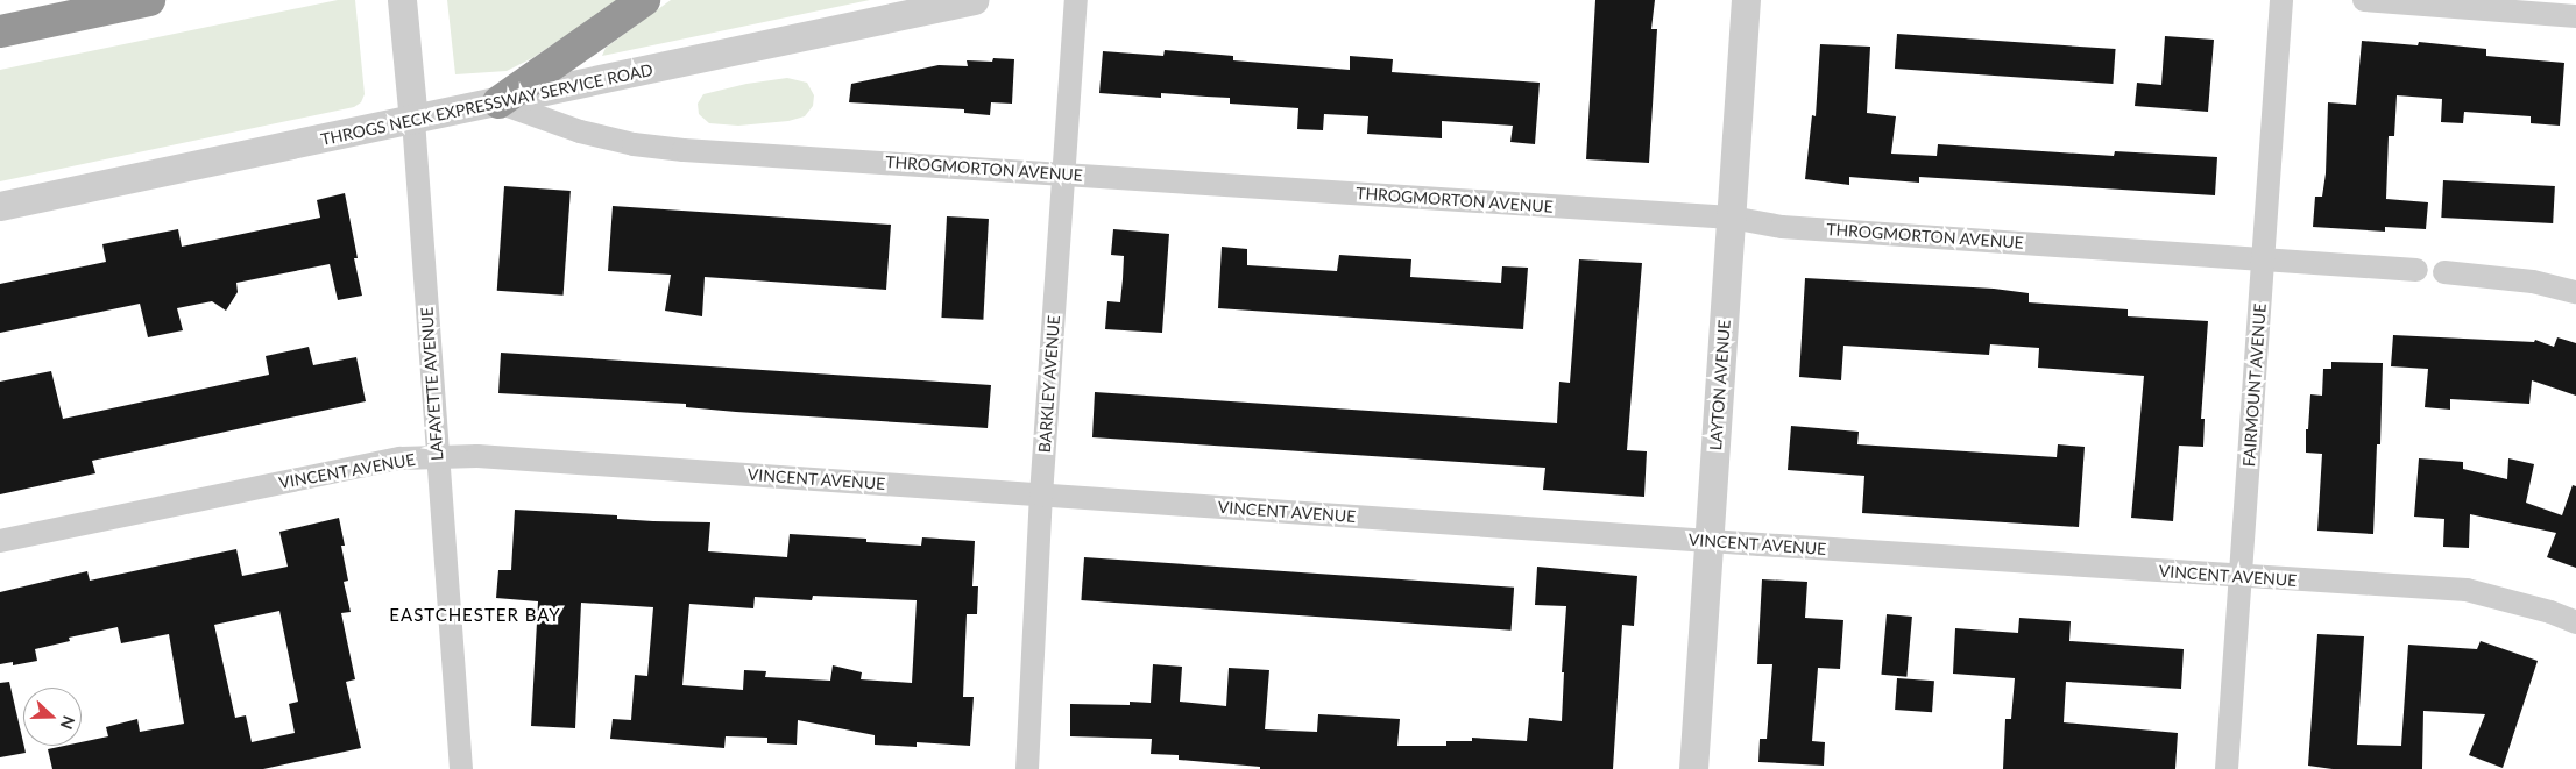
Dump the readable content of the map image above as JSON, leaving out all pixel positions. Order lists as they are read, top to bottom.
{
  "streets": {
    "street": [
      "THROGS NECK EXPRESSWAY SERVICE ROAD",
      "THROGMORTON AVENUE",
      "LAFAYETTE AVENUE",
      "BARKLEY AVENUE",
      "LAYTON AVENUE",
      "FAIRMOUNT AVENUE",
      "VINCENT AVENUE"
    ]
  },
  "crossings": [
    ["THROGS NECK EXPRESSWAY SERVICE ROAD", "THROGMORTON AVENUE"],
    ["THROGS NECK EXPRESSWAY SERVICE ROAD", "LAFAYETTE AVENUE"],
    ["THROGMORTON AVENUE", "BARKLEY AVENUE"],
    ["THROGMORTON AVENUE", "LAYTON AVENUE"],
    ["THROGMORTON AVENUE", "FAIRMOUNT AVENUE"],
    ["LAFAYETTE AVENUE", "VINCENT AVENUE"],
    ["BARKLEY AVENUE", "VINCENT AVENUE"],
    ["LAYTON AVENUE", "VINCENT AVENUE"],
    ["FAIRMOUNT AVENUE", "VINCENT AVENUE"]
  ],
  "districts": ["EASTCHESTER BAY"],
  "north": "right"
}
